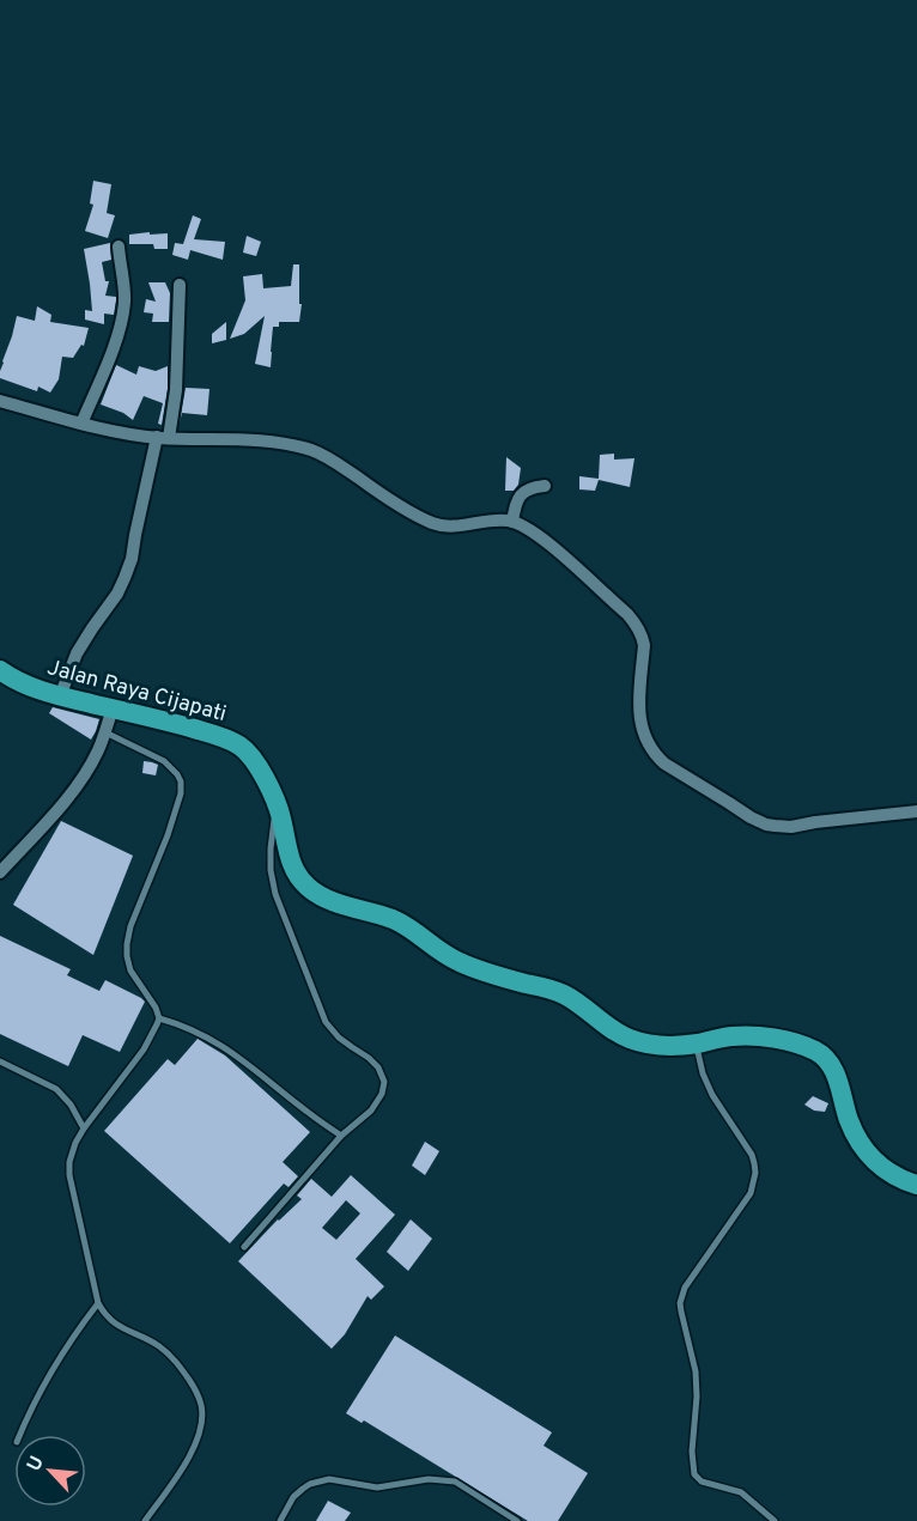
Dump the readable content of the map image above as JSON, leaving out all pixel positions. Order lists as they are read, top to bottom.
{
  "streets": {
    "main road": ["Jalan Raya Cijapati"]
  },
  "north": "top left"
}
